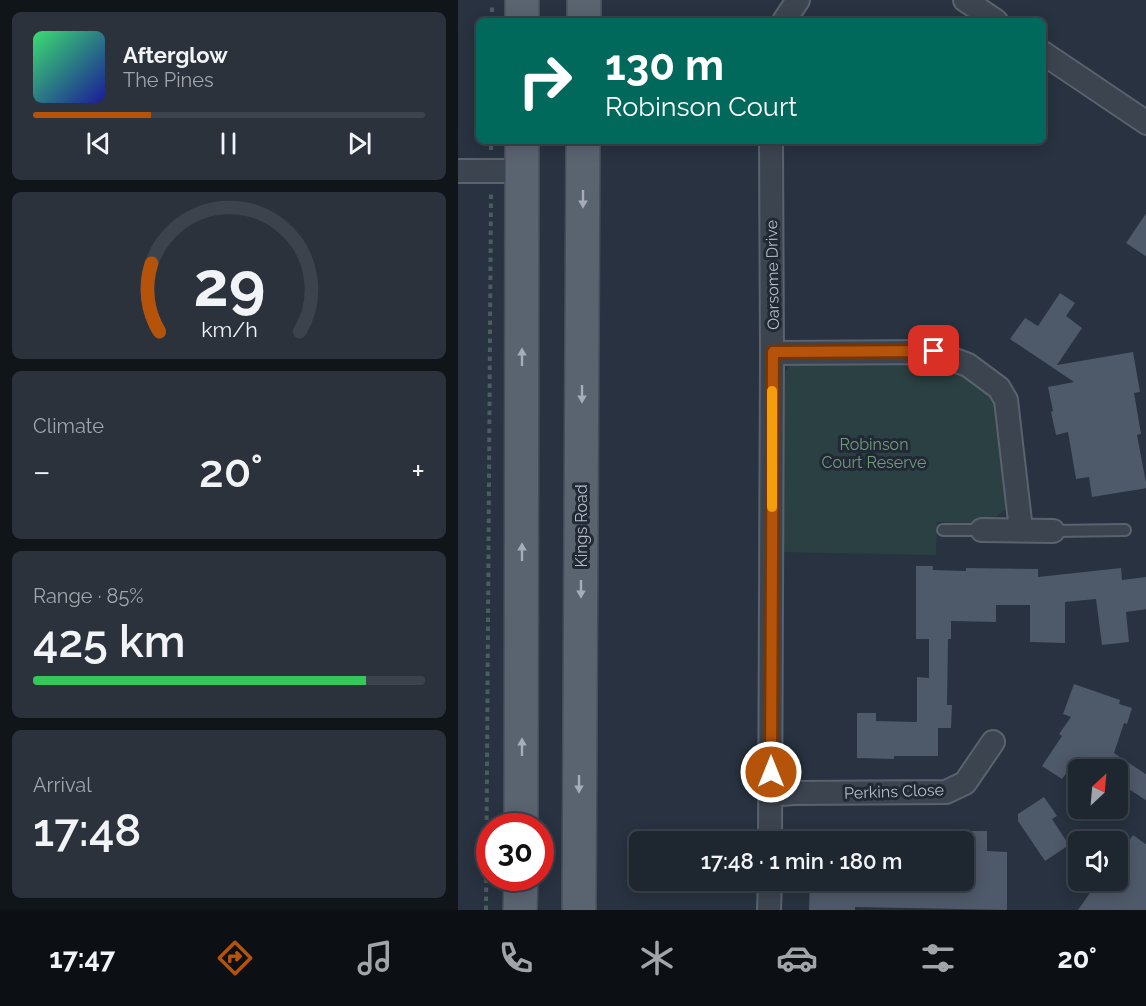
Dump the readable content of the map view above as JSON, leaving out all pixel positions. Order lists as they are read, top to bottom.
{
  "streets": {
    "main road": ["Kings Road"],
    "street": ["Oarsome Drive", "Perkins Close"]
  },
  "crossings": [
    ["Oarsome Drive", "Perkins Close"]
  ],
  "parks": ["Robinson Court Reserve"],
  "north": "top right",
  "page": {
    "turn": ["130 m", "Robinson Court"],
    "song": ["Afterglow", "The Pines"],
    "tile": [
      "Climate",
      ["Range · 85%", "425 km"],
      ["Arrival", "17:48"]
    ],
    "heat": ["−", "20°", "+"],
    "limit": "30",
    "trip": "17:48 · 1 min · 180 m",
    "tabs": ["17:47", "20°"],
    "gauge": ["29", "km/h"]
  }
}
